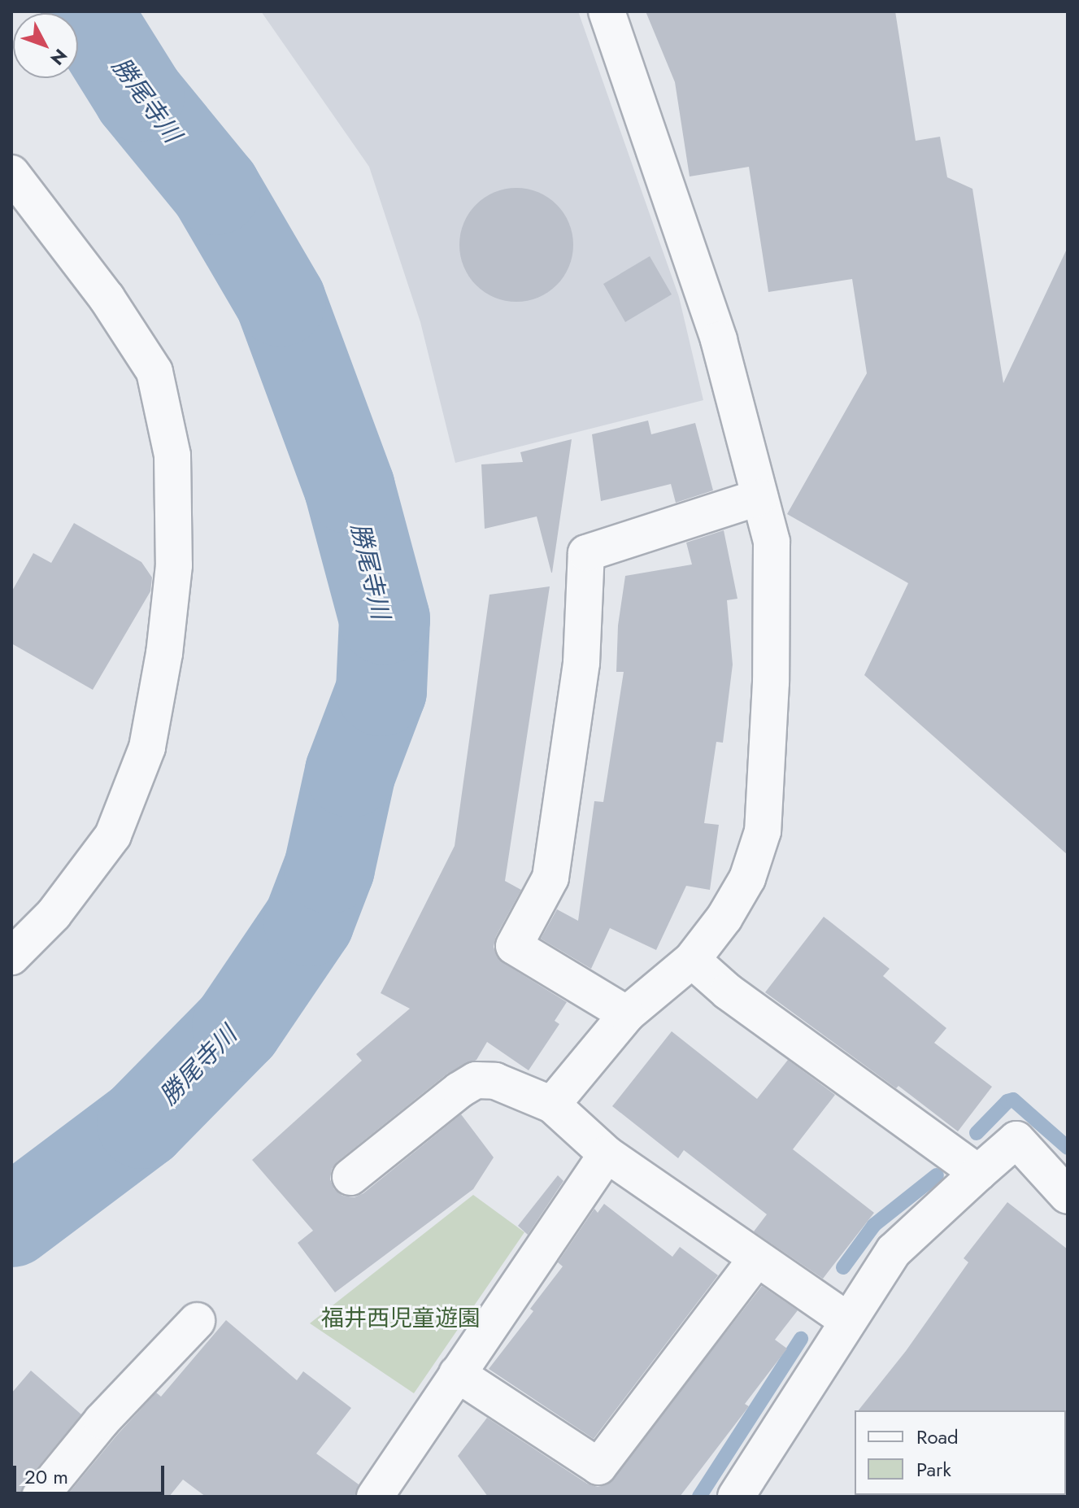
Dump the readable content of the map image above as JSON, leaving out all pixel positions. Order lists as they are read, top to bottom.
{
  "water": ["勝尾寺川"],
  "parks": ["福井西児童遊園"],
  "legend": ["Road", "Park"],
  "scale_bar": "20 m",
  "north": "bottom right"
}
